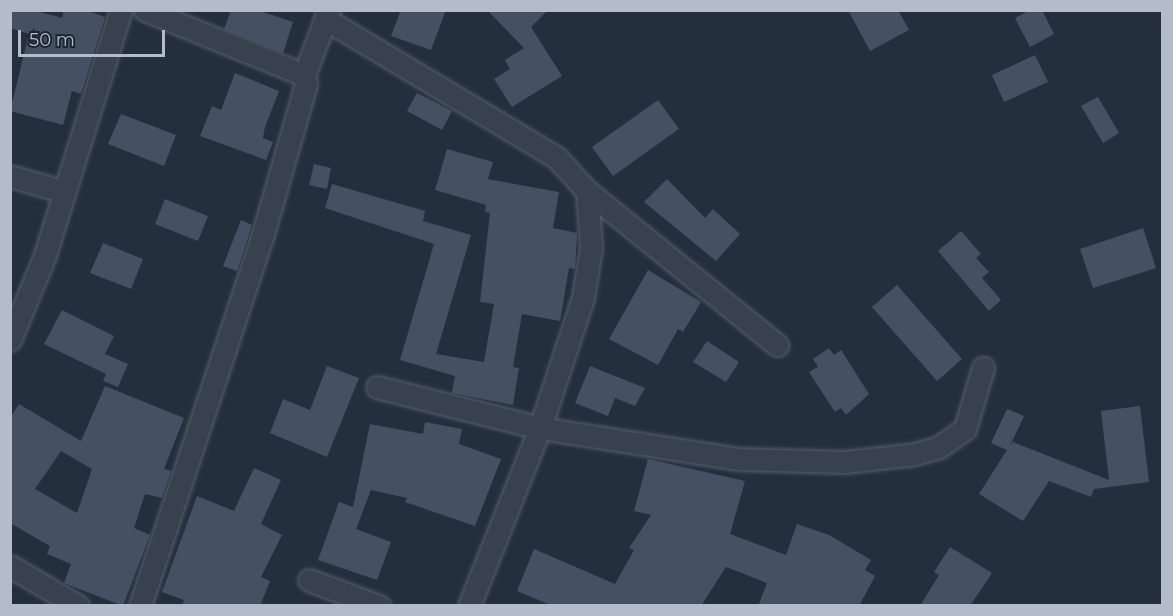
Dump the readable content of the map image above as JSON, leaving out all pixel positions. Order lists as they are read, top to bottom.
{
  "scale_bar": "50 m"
}
